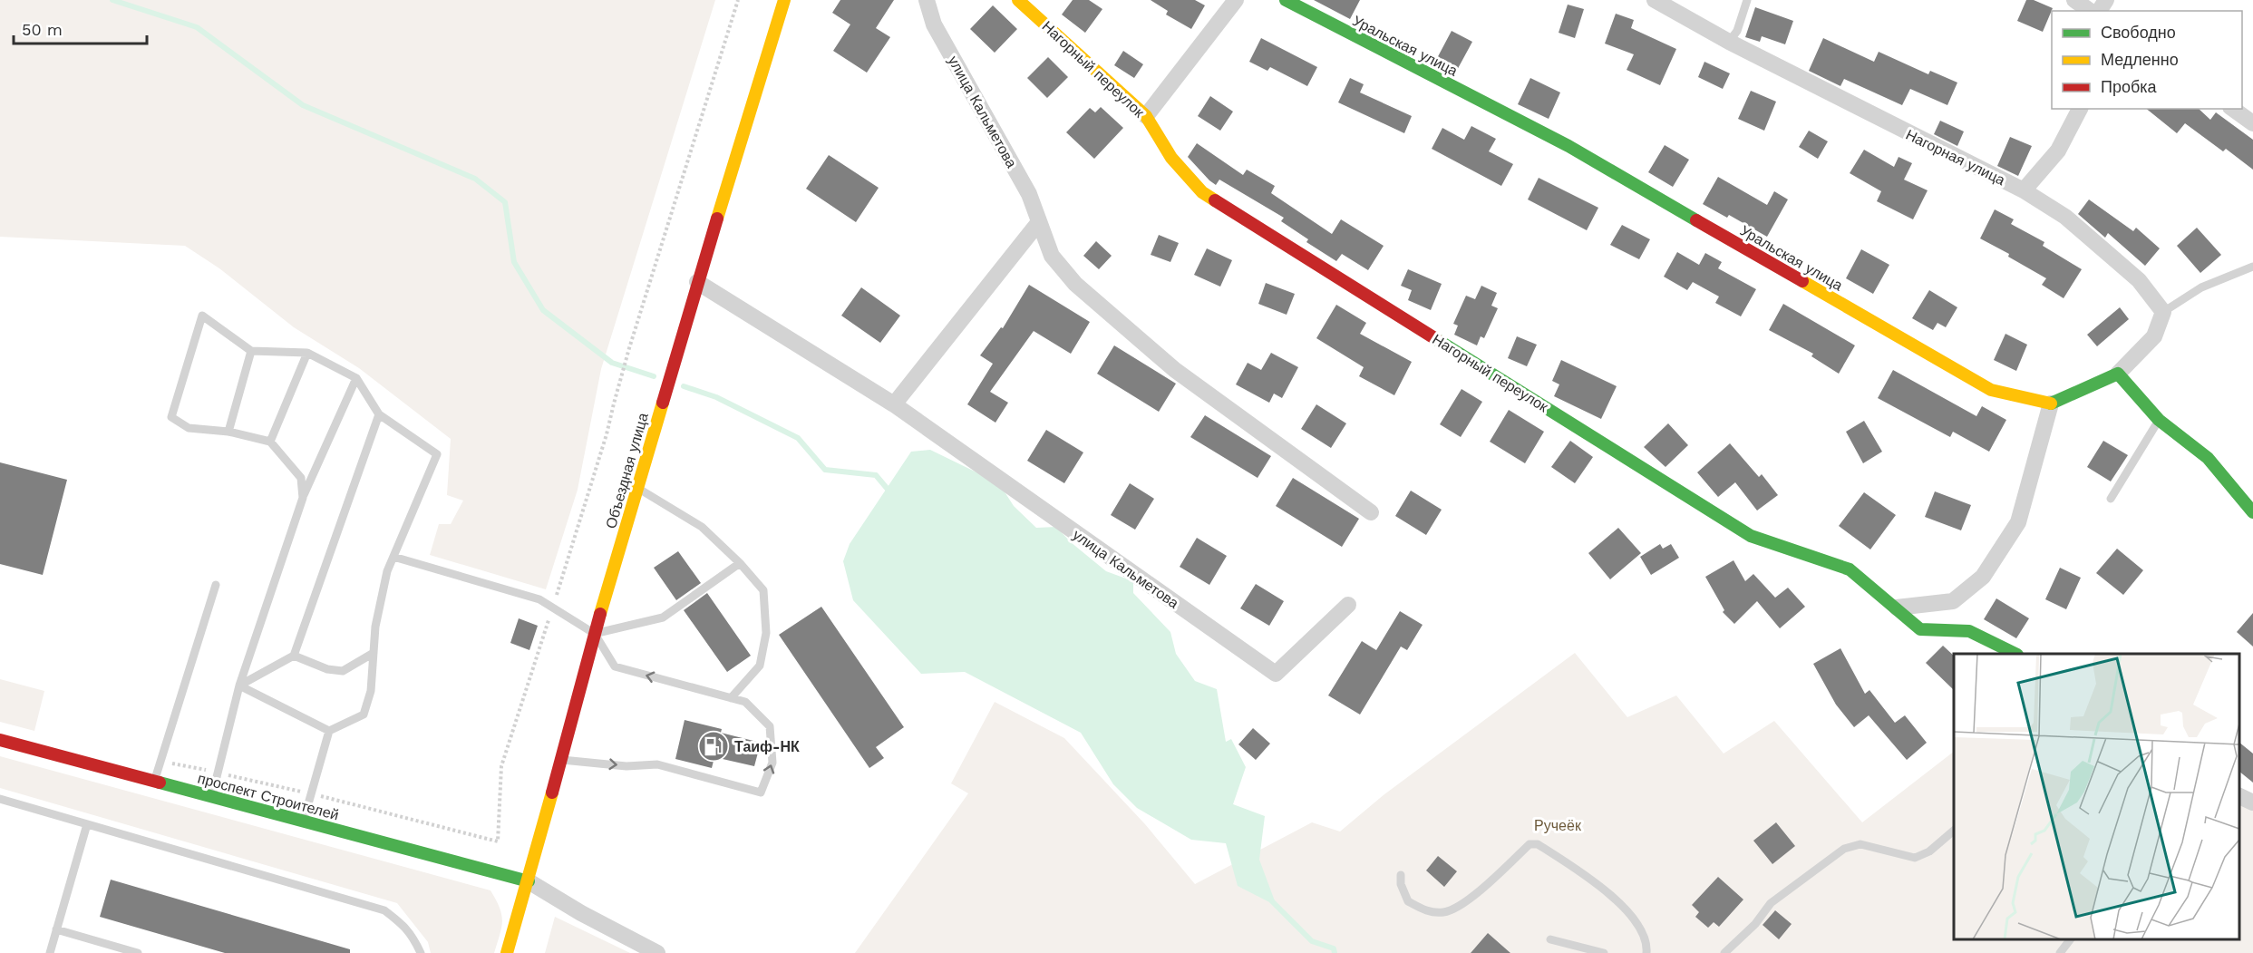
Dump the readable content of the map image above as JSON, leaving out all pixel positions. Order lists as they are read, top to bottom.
{
  "streets": {
    "street": [
      "Уральская улица",
      "Нагорный переулок",
      "улица Кальметова",
      "Нагорная улица",
      "Объездная улица",
      "проспект Строителей"
    ]
  },
  "crossings": [
    ["улица Кальметова", "Объездная улица"],
    ["Объездная улица", "проспект Строителей"]
  ],
  "parks": ["Ручеёк"],
  "places": {
    "fuel station": ["Таиф-НК"]
  },
  "legend": ["Свободно", "Медленно", "Пробка"],
  "scale_bar": "50 m"
}
